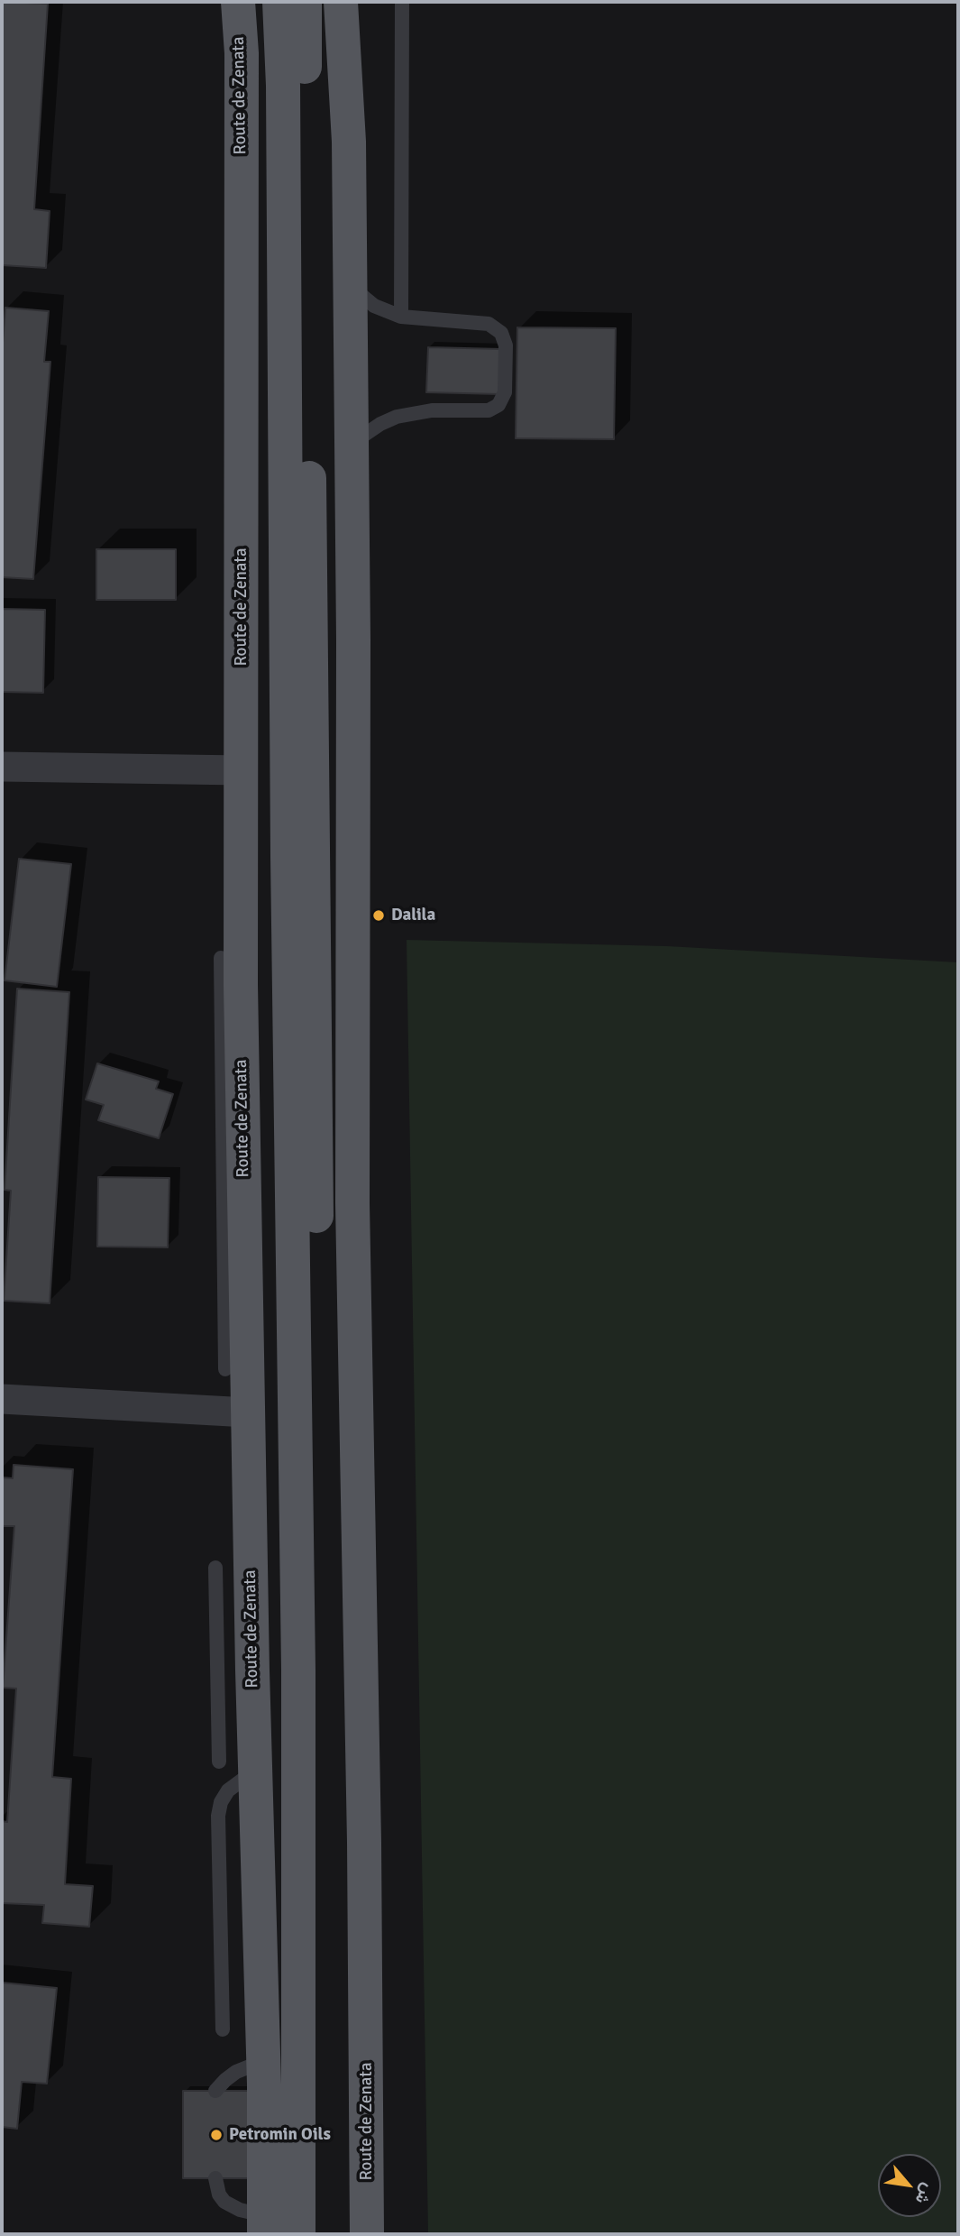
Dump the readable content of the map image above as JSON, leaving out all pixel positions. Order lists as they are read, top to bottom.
{
  "streets": {
    "main road": ["Route de Zenata"]
  },
  "places": ["Dalila", "Petromin Oils"],
  "north": "bottom right"
}
